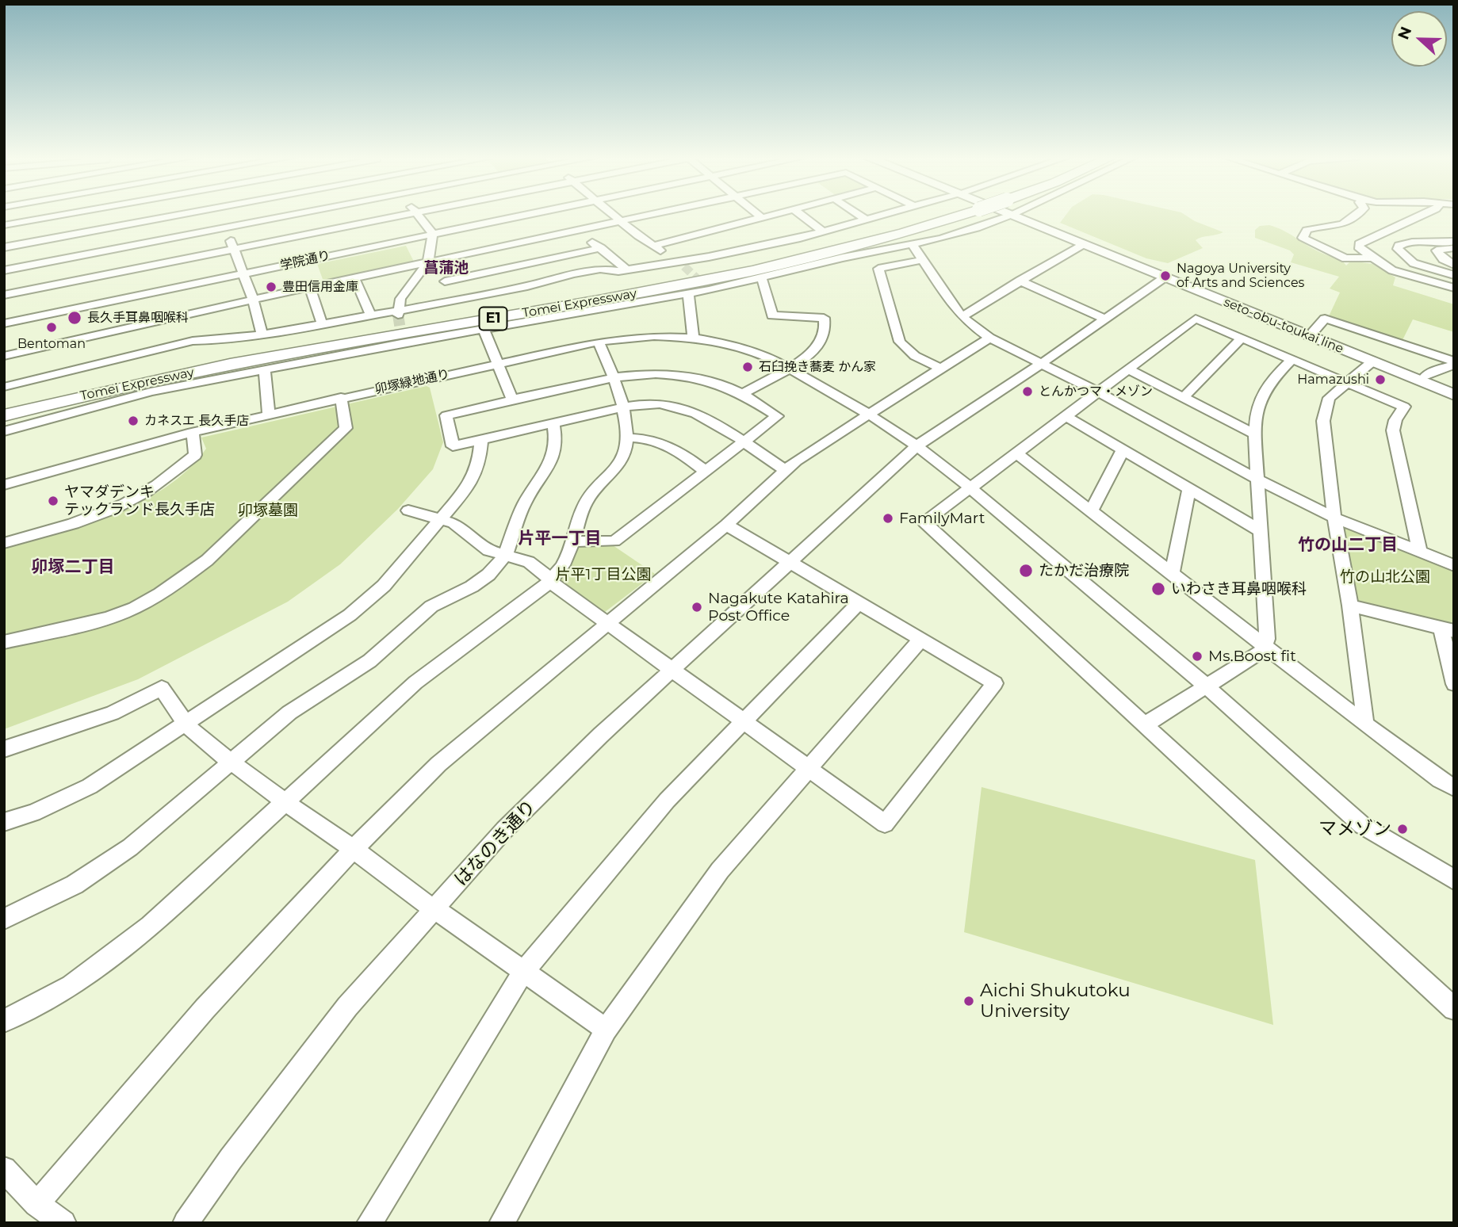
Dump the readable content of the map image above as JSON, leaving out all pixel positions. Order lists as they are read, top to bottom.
{
  "streets": {
    "highway": ["Tomei Expressway", "E1"],
    "main road": ["seto-obu-toukai line"],
    "street": ["学院通り", "卯塚緑地通り", "はなのき通り"]
  },
  "crossings": [
    ["seto-obu-toukai line", "はなのき通り"],
    ["卯塚緑地通り", "はなのき通り"]
  ],
  "districts": [
    "菖蒲池",
    "片平一丁目",
    "竹の山二丁目",
    "卯塚二丁目"
  ],
  "parks": ["卯塚墓園", "片平1丁目公園", "竹の山北公園"],
  "places": [
    "Nagoya University of Arts and Sciences",
    "豊田信用金庫",
    "長久手耳鼻咽喉科",
    "Bentoman",
    "石臼挽き蕎麦 かん家",
    "Hamazushi",
    "とんかつマ・メゾン",
    "カネスエ 長久手店",
    "ヤマダデンキ テックランド長久手店",
    "FamilyMart",
    "たかだ治療院",
    "いわさき耳鼻咽喉科",
    "Nagakute Katahira Post Office",
    "Ms.Boost fit",
    "マメゾン",
    "Aichi Shukutoku University"
  ],
  "north": "left"
}
